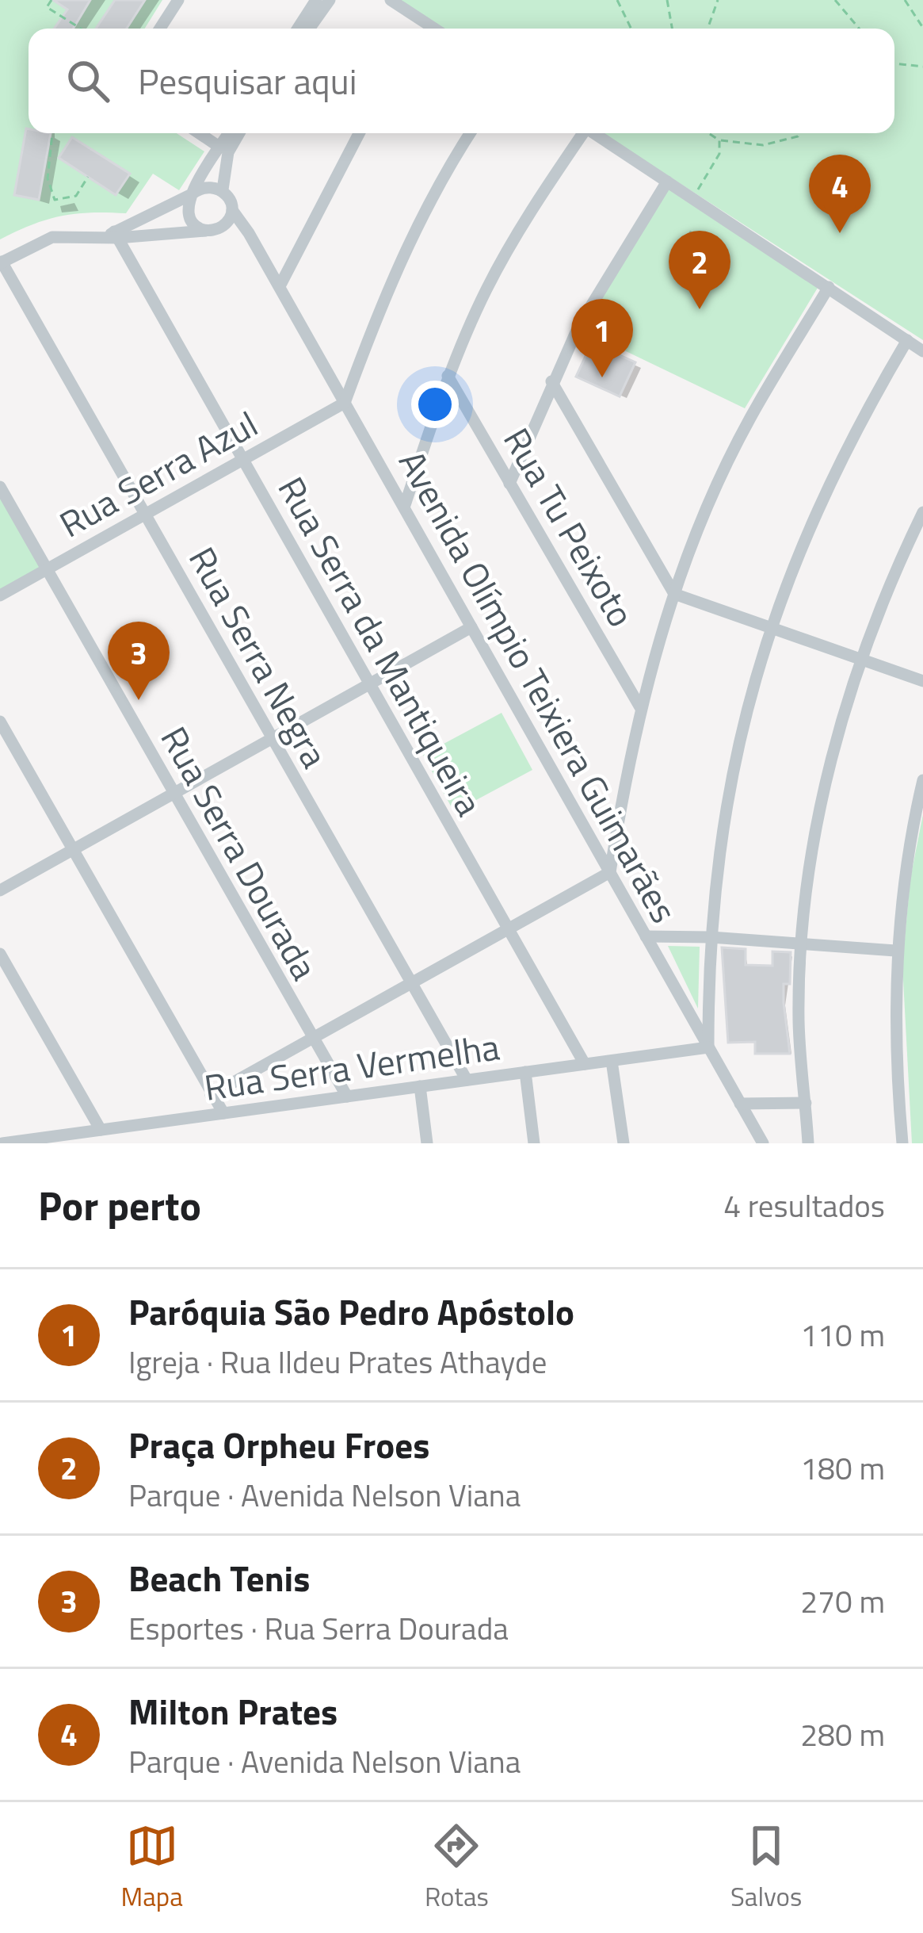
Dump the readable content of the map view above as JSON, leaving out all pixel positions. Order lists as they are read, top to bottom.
{
  "streets": {
    "street": [
      "Rua Serra Azul",
      "Rua Tu Peixoto",
      "Rua Serra da Mantiqueira",
      "Rua Serra Negra",
      "Avenida Olímpio Teixiera Guimarães",
      "Rua Serra Dourada",
      "Rua Serra Vermelha"
    ]
  },
  "crossings": [
    ["Rua Serra Azul", "Rua Serra da Mantiqueira"],
    ["Rua Serra Azul", "Rua Serra Negra"],
    ["Rua Serra Azul", "Avenida Olímpio Teixiera Guimarães"],
    ["Rua Serra Azul", "Rua Serra Dourada"],
    ["Rua Serra da Mantiqueira", "Rua Serra Vermelha"],
    ["Rua Serra Negra", "Rua Serra Vermelha"],
    ["Avenida Olímpio Teixiera Guimarães", "Rua Serra Vermelha"],
    ["Rua Serra Dourada", "Rua Serra Vermelha"]
  ],
  "page": {
    "search": "Pesquisar aqui",
    "pins": [
      "4",
      "2",
      "1",
      "3"
    ],
    "heading": ["Por perto", "4 resultados"],
    "list": [
      {
        "mark": "1",
        "name": "Paróquia São Pedro Apóstolo",
        "note": "Igreja · Rua Ildeu Prates Athayde",
        "value": "110 m"
      },
      {
        "mark": "2",
        "name": "Praça Orpheu Froes",
        "note": "Parque · Avenida Nelson Viana",
        "value": "180 m"
      },
      {
        "mark": "3",
        "name": "Beach Tenis",
        "note": "Esportes · Rua Serra Dourada",
        "value": "270 m"
      },
      {
        "mark": "4",
        "name": "Milton Prates",
        "note": "Parque · Avenida Nelson Viana",
        "value": "280 m"
      }
    ],
    "nav": ["Mapa", "Rotas", "Salvos"]
  }
}
